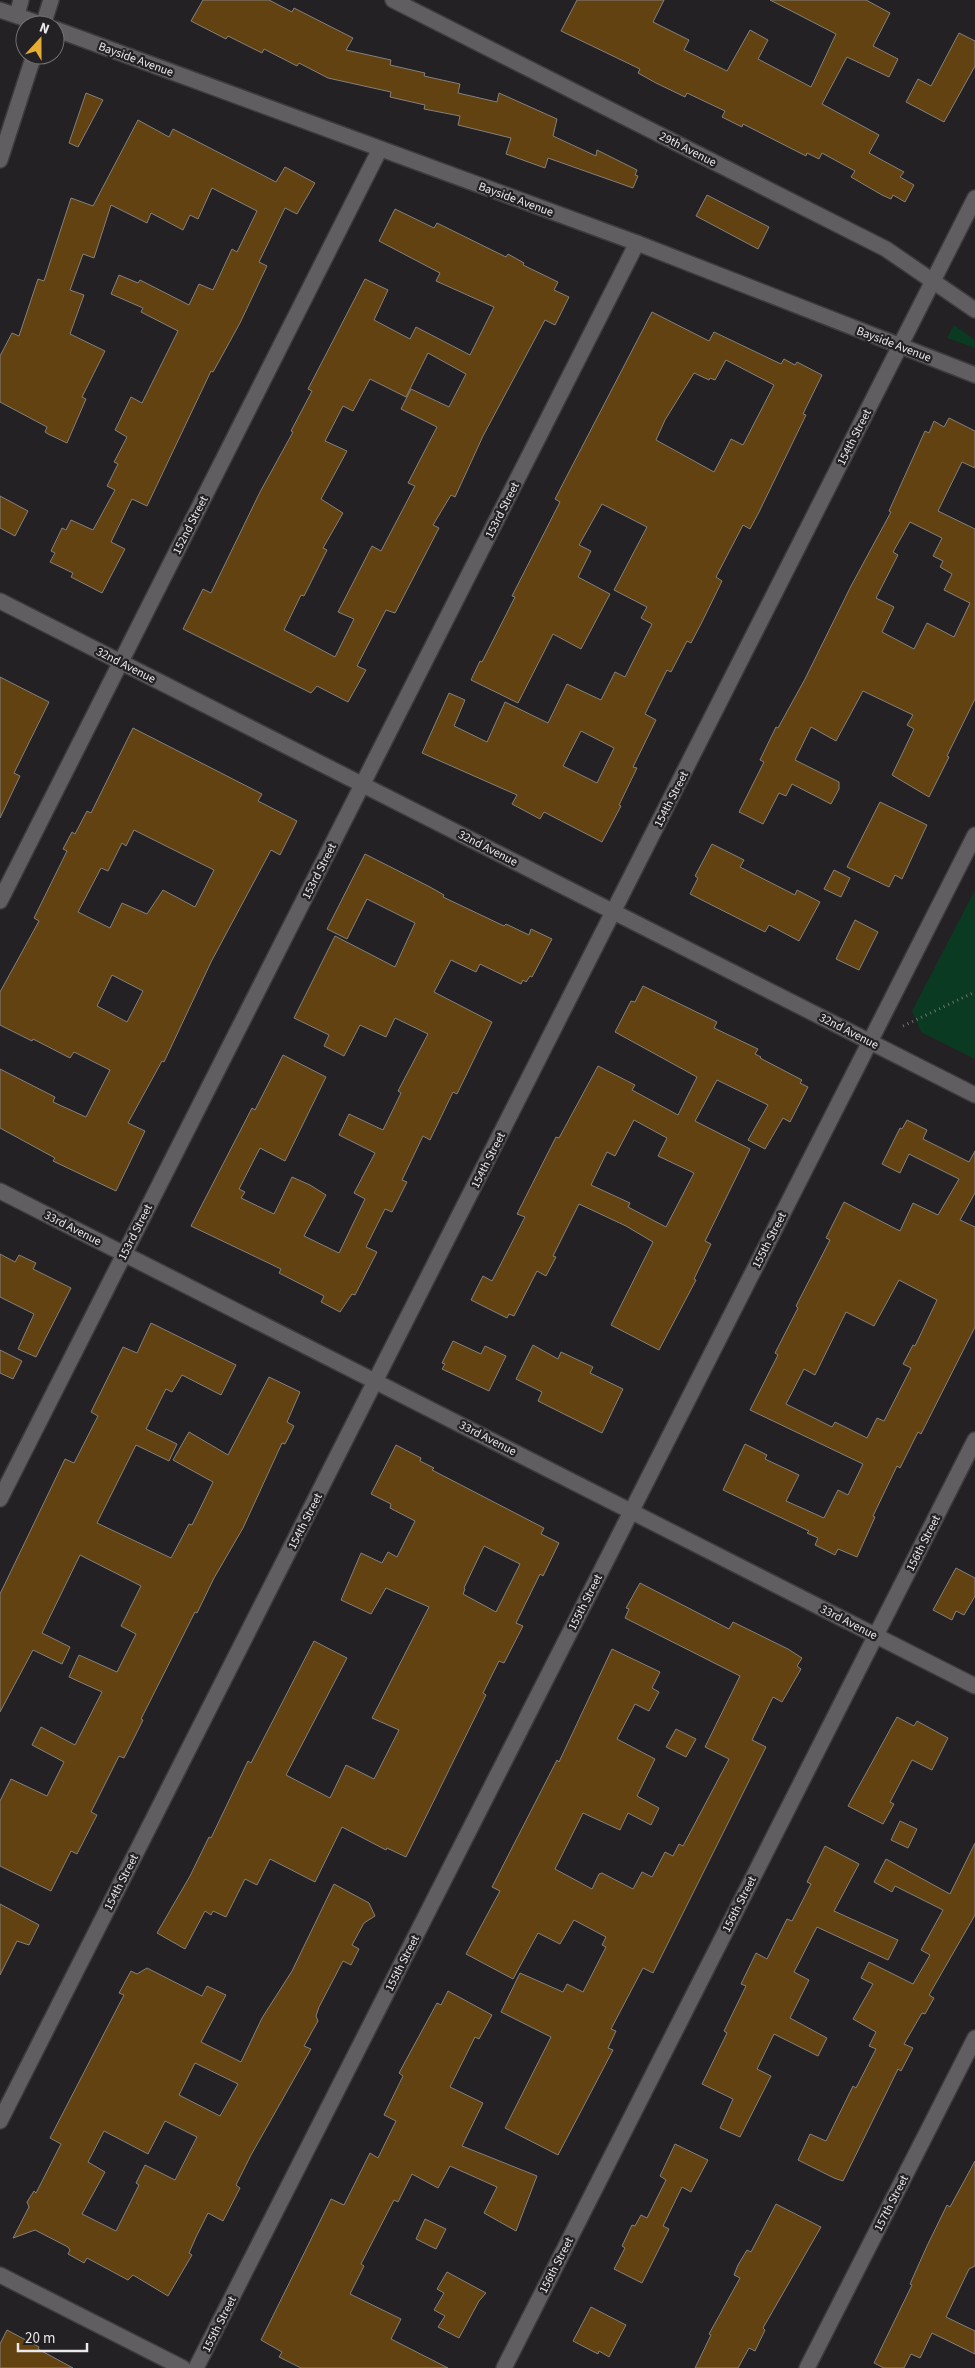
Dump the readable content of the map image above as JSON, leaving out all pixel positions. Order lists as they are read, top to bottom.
{
  "streets": {
    "street": [
      "Bayside Avenue",
      "29th Avenue",
      "154th Street",
      "153rd Street",
      "152nd Street",
      "32nd Avenue",
      "33rd Avenue",
      "155th Street",
      "156th Street",
      "157th Street"
    ]
  },
  "crossings": [
    ["Bayside Avenue", "154th Street"],
    ["Bayside Avenue", "153rd Street"],
    ["Bayside Avenue", "152nd Street"],
    ["29th Avenue", "154th Street"],
    ["154th Street", "32nd Avenue"],
    ["154th Street", "33rd Avenue"],
    ["153rd Street", "32nd Avenue"],
    ["153rd Street", "33rd Avenue"],
    ["152nd Street", "32nd Avenue"],
    ["32nd Avenue", "155th Street"],
    ["33rd Avenue", "155th Street"],
    ["33rd Avenue", "156th Street"]
  ],
  "scale_bar": "20 m",
  "north": "top"
}
